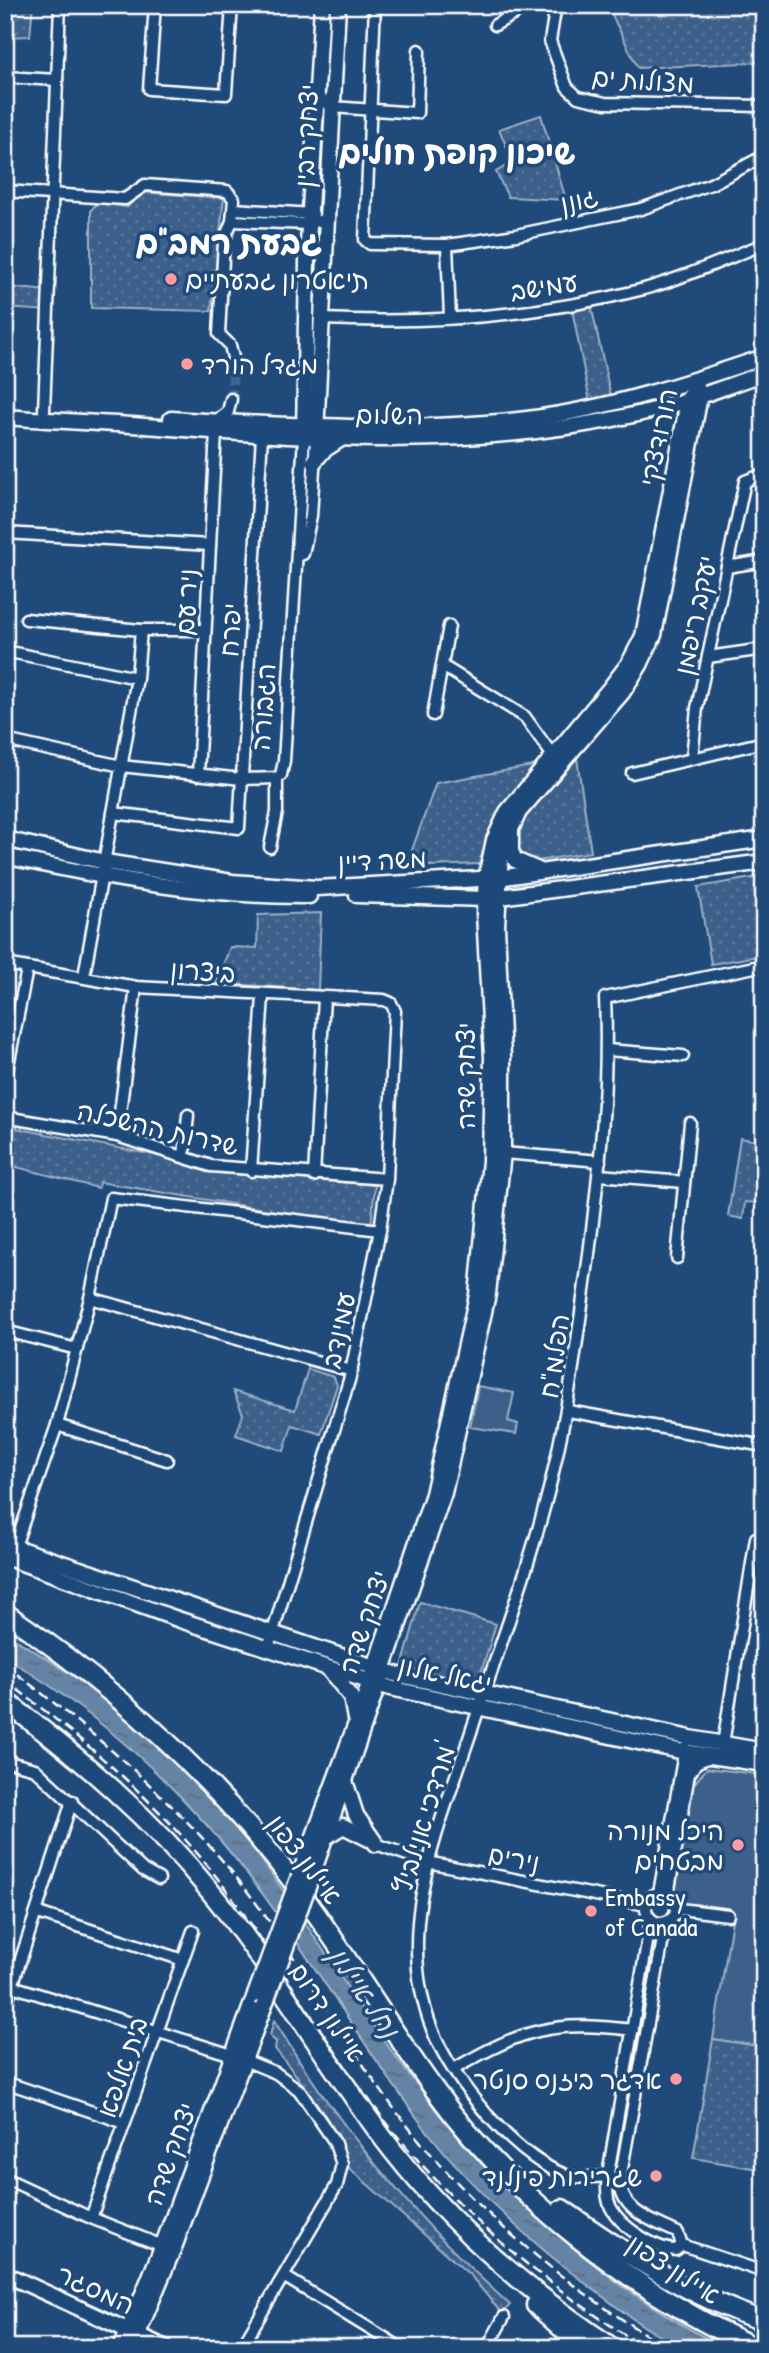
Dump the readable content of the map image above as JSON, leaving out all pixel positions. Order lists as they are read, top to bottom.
{
  "streets": {
    "highway": ["איילון צפון", "איילון דרום"],
    "street": [
      "מצולות ים",
      "יצחק רבין",
      "גונן",
      "עמישב",
      "השלום",
      "הורודצקי",
      "ניר עם",
      "יעקב ריפמן",
      "יפרח",
      "הגבורה",
      "משה דיין",
      "ביצרון",
      "יצחק שדה",
      "שדרות ההשכלה",
      "עמינדב",
      "הפלמ\"ח",
      "יגאל אלון",
      "מרדכי אנילביץ'",
      "נירים",
      "בית אלפא",
      "המסגר"
    ]
  },
  "crossings": [
    ["יצחק רבין", "עמישב"],
    ["יצחק רבין", "השלום"],
    ["יצחק רבין", "הגבורה"],
    ["השלום", "הורודצקי"],
    ["השלום", "ניר עם"],
    ["השלום", "יפרח"],
    ["השלום", "הגבורה"],
    ["הורודצקי", "משה דיין"],
    ["הורודצקי", "יצחק שדה"],
    ["משה דיין", "יצחק שדה"],
    ["ביצרון", "עמינדב"],
    ["יצחק שדה", "יגאל אלון"],
    ["יצחק שדה", "המסגר"],
    ["שדרות ההשכלה", "עמינדב"],
    ["עמינדב", "יגאל אלון"],
    ["הפלמ\"ח", "יגאל אלון"],
    ["הפלמ\"ח", "מרדכי אנילביץ'"],
    ["יגאל אלון", "מרדכי אנילביץ'"],
    ["מרדכי אנילביץ'", "נירים"]
  ],
  "districts": ["שיכון קופת חולים", "גבעת רמב\"ם"],
  "water": ["נחל איילון"],
  "places": [
    "תיאטרון גבעתיים",
    "מגדל הורד",
    "היכל מנורה מבטחים",
    "Embassy of Canada",
    "אדגר ביזנס סנטר",
    "שגרירות פינלנד"
  ]
}
